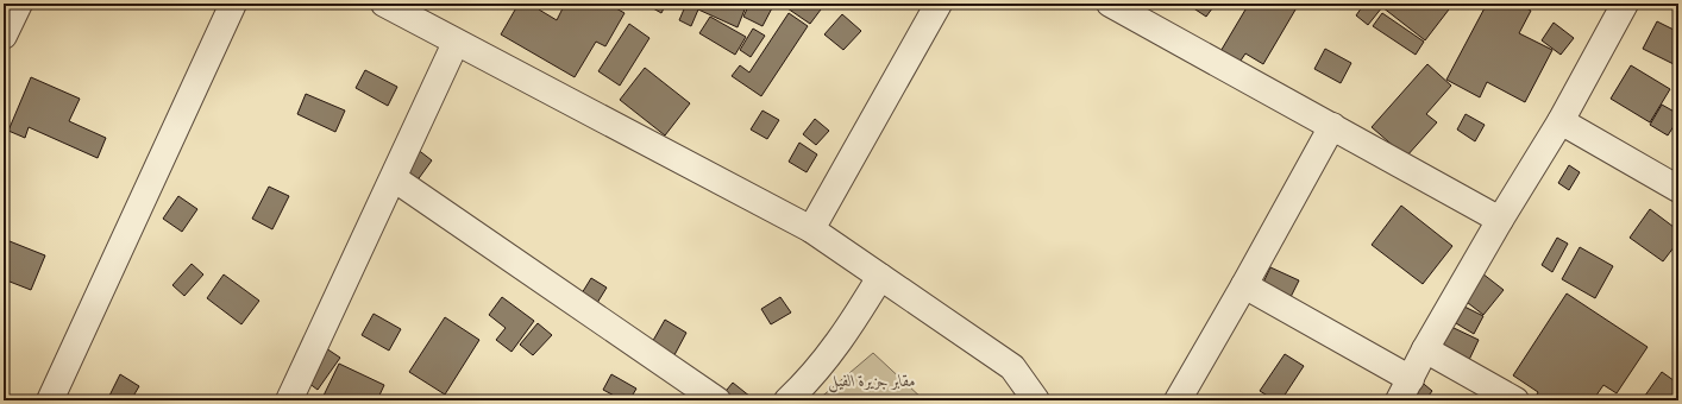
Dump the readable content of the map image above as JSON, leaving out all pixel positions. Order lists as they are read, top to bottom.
{
  "parks": ["مقابر جزيرة الفيل"]
}
